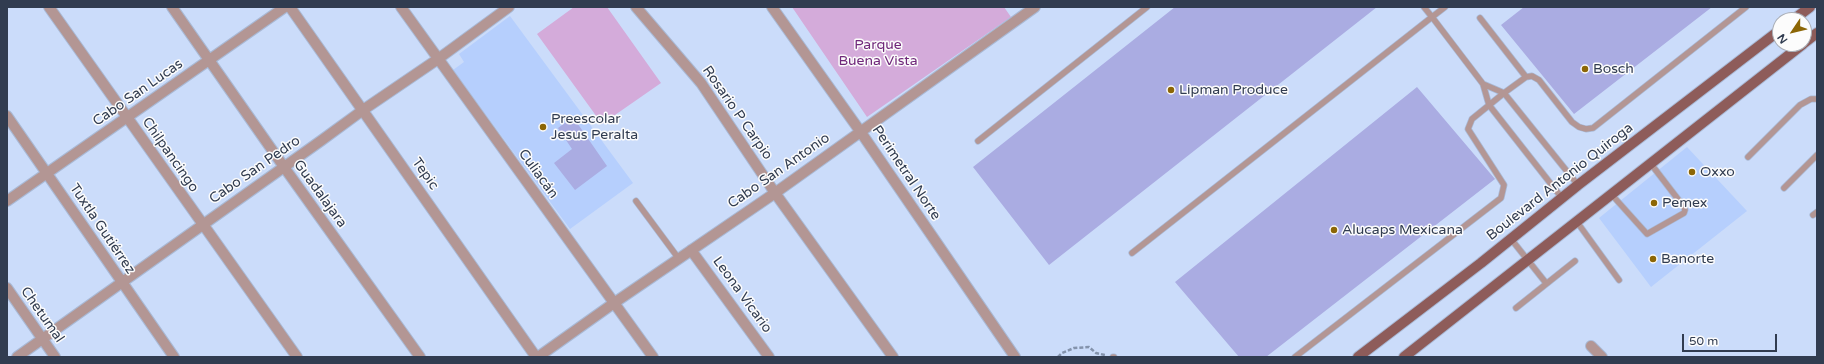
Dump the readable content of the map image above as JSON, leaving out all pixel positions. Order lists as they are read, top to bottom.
{
  "streets": {
    "main road": ["Boulevard Antonio Quiroga"],
    "street": [
      "Cabo San Lucas",
      "Rosario P Carpio",
      "Chilpancingo",
      "Cabo San Pedro",
      "Cabo San Antonio",
      "Perimetral Norte",
      "Tepic",
      "Culiacán",
      "Guadalajara",
      "Tuxtla Gutiérrez",
      "Leona Vicario",
      "Chetumal"
    ]
  },
  "crossings": [
    ["Cabo San Lucas", "Chilpancingo"],
    ["Cabo San Lucas", "Guadalajara"],
    ["Cabo San Lucas", "Tuxtla Gutiérrez"],
    ["Rosario P Carpio", "Cabo San Antonio"],
    ["Chilpancingo", "Cabo San Pedro"],
    ["Cabo San Pedro", "Tepic"],
    ["Cabo San Pedro", "Culiacán"],
    ["Cabo San Pedro", "Guadalajara"],
    ["Cabo San Pedro", "Tuxtla Gutiérrez"],
    ["Cabo San Pedro", "Chetumal"],
    ["Cabo San Antonio", "Perimetral Norte"],
    ["Cabo San Antonio", "Tepic"],
    ["Cabo San Antonio", "Culiacán"],
    ["Cabo San Antonio", "Leona Vicario"]
  ],
  "parks": ["Parque Buena Vista"],
  "places": [
    "Bosch",
    "Lipman Produce",
    "Preescolar Jesus Peralta",
    "Oxxo",
    "Pemex",
    "Alucaps Mexicana",
    "Banorte"
  ],
  "scale_bar": "50 m",
  "north": "bottom left"
}
